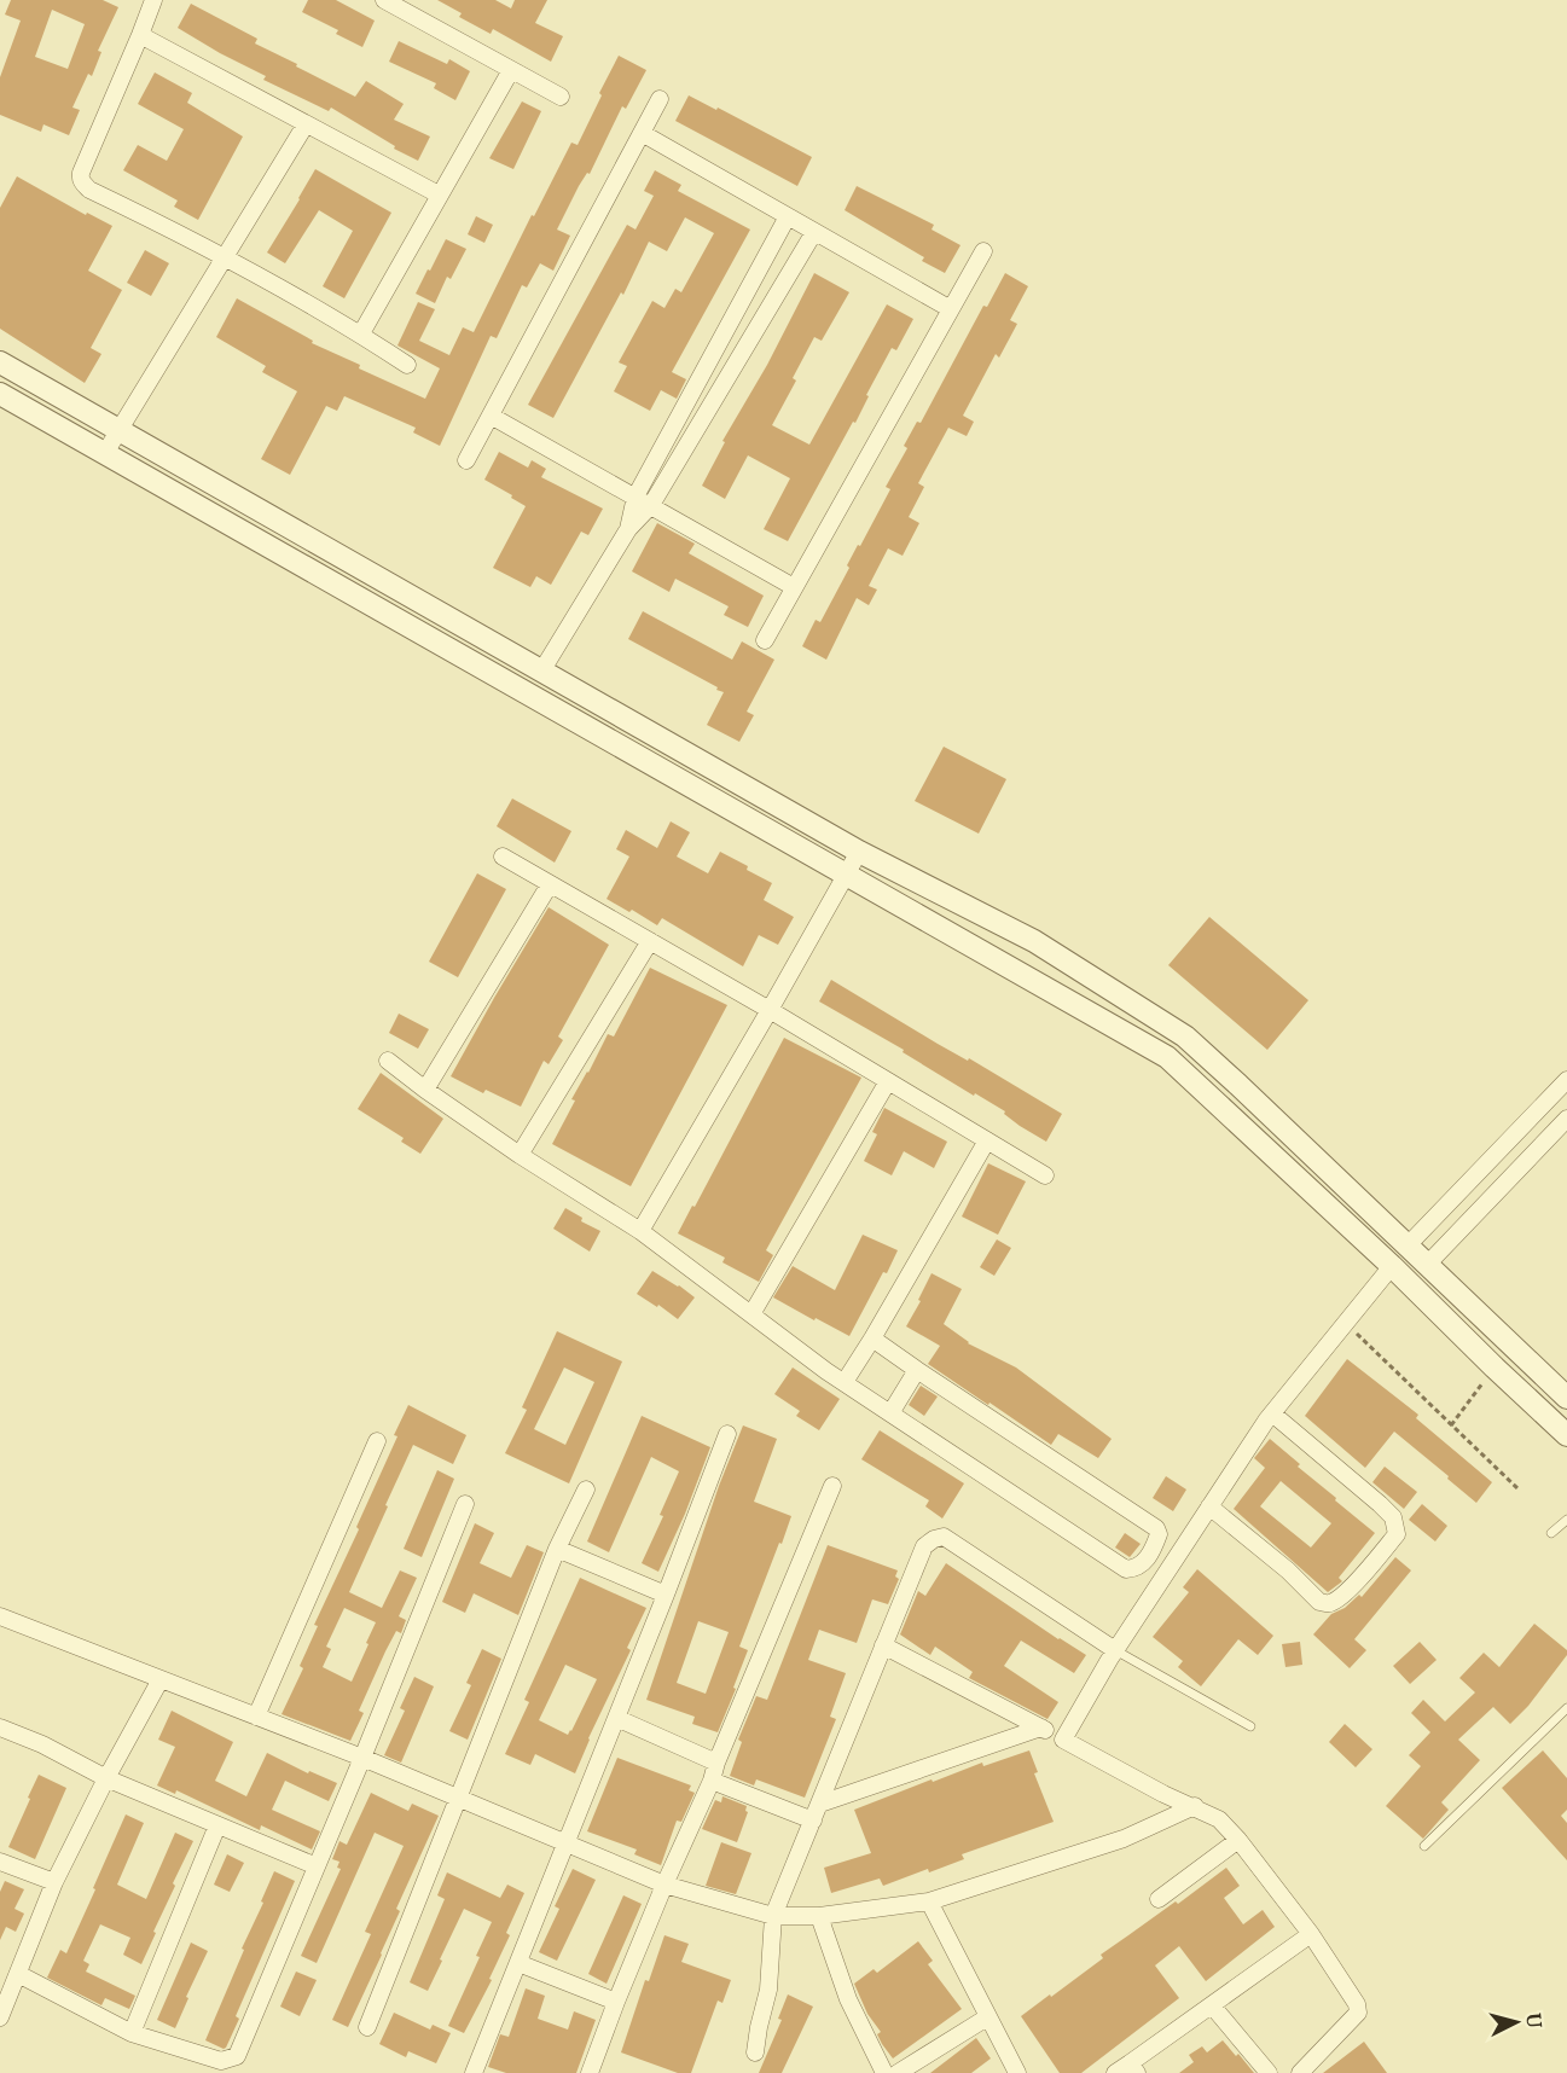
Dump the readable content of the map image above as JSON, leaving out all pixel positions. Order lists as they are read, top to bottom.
{
  "north": "right"
}
